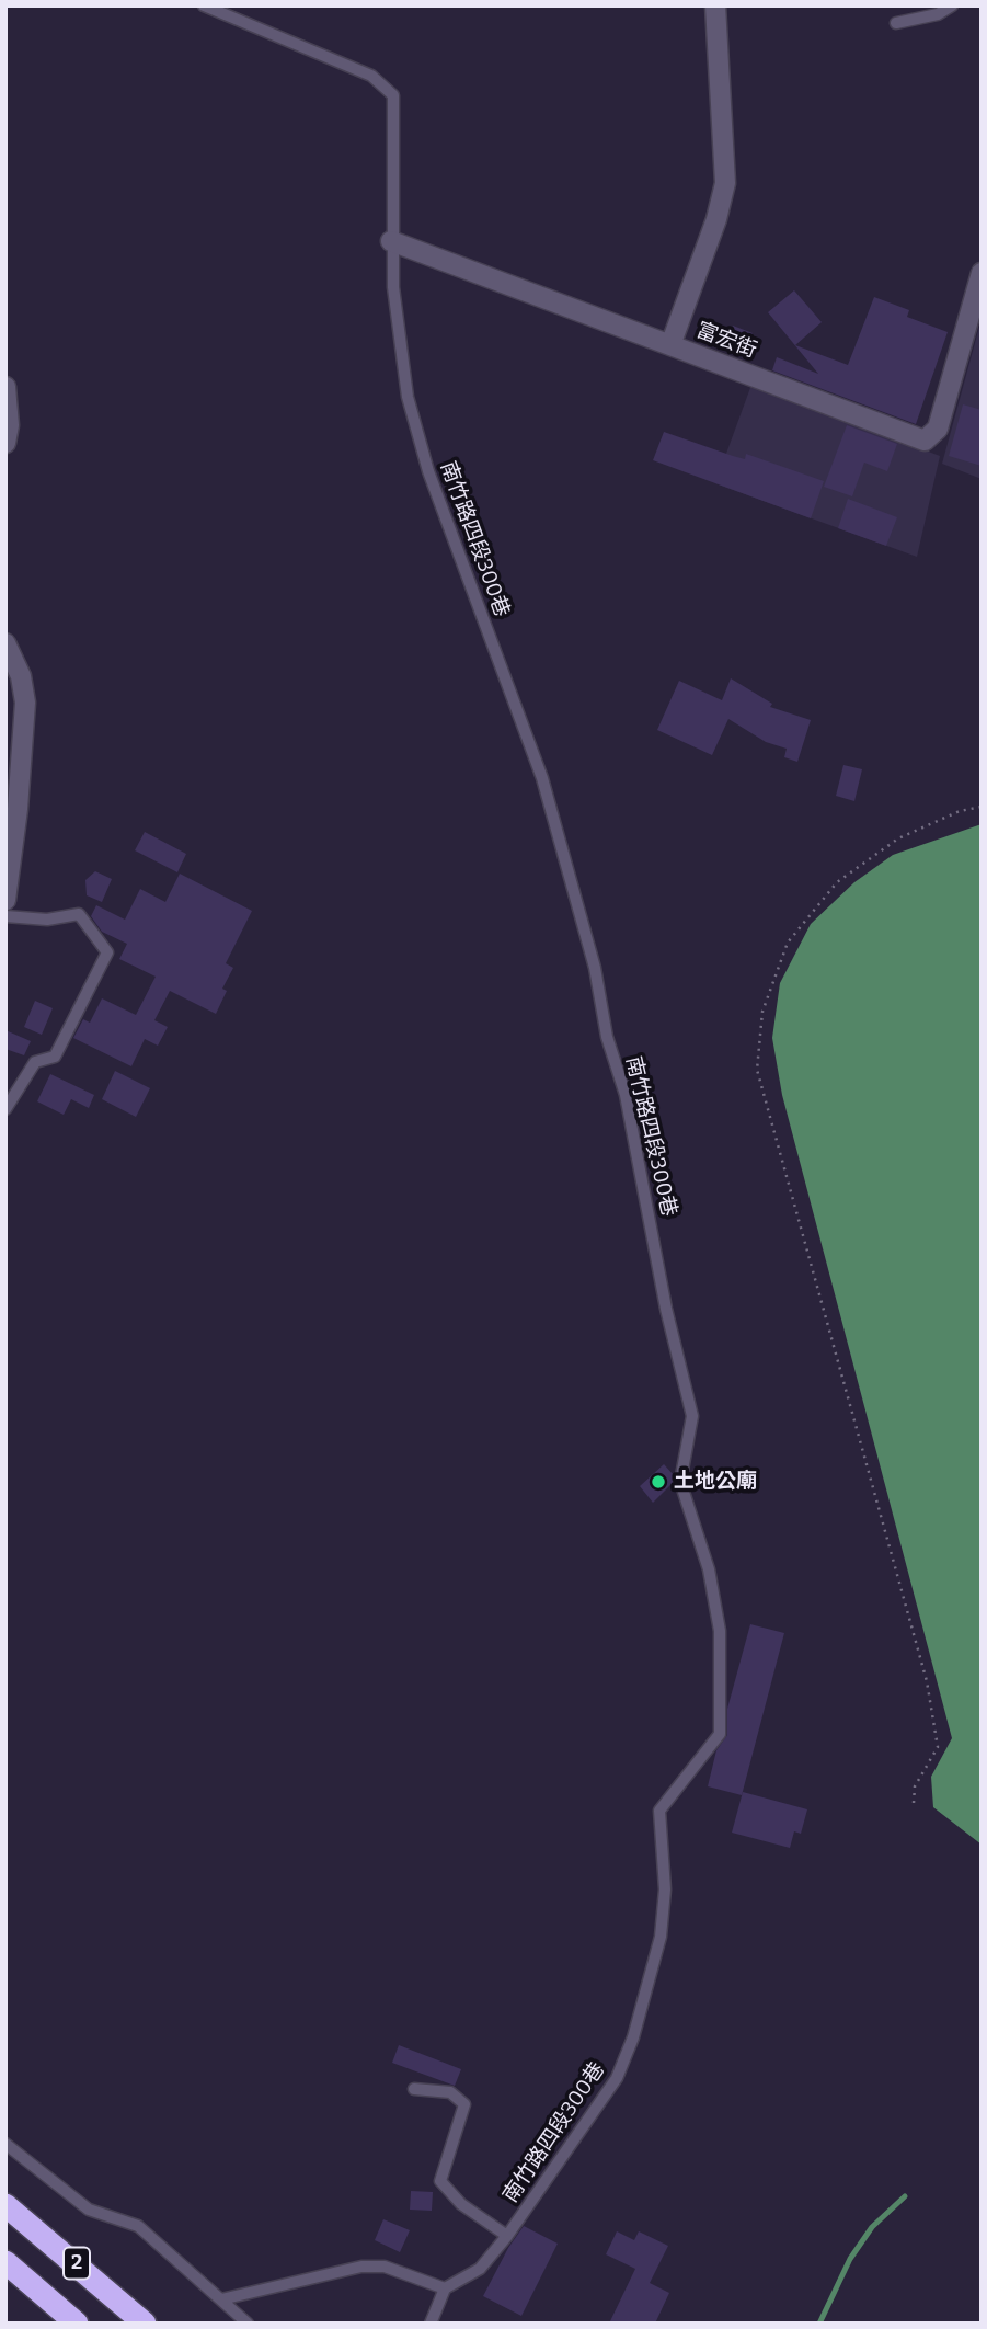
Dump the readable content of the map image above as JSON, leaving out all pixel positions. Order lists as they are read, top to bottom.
{
  "streets": {
    "highway": ["2"],
    "street": ["富宏街"],
    "lane": ["南竹路四段300巷"]
  },
  "places": ["土地公廟"]
}
